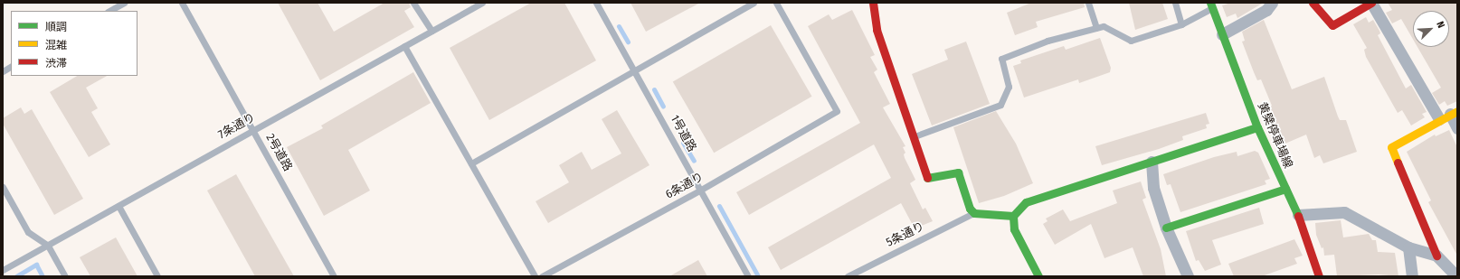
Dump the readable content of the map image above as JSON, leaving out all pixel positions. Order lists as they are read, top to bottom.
{
  "streets": {
    "street": ["黄檗停車場線"],
    "lane": [
      "7条通り",
      "1号道路",
      "2号道路",
      "6条通り",
      "5条通り"
    ]
  },
  "crossings": [
    ["7条通り", "2号道路"],
    ["1号道路", "6条通り"]
  ],
  "legend": ["順調", "混雑", "渋滞"],
  "north": "top right"
}
